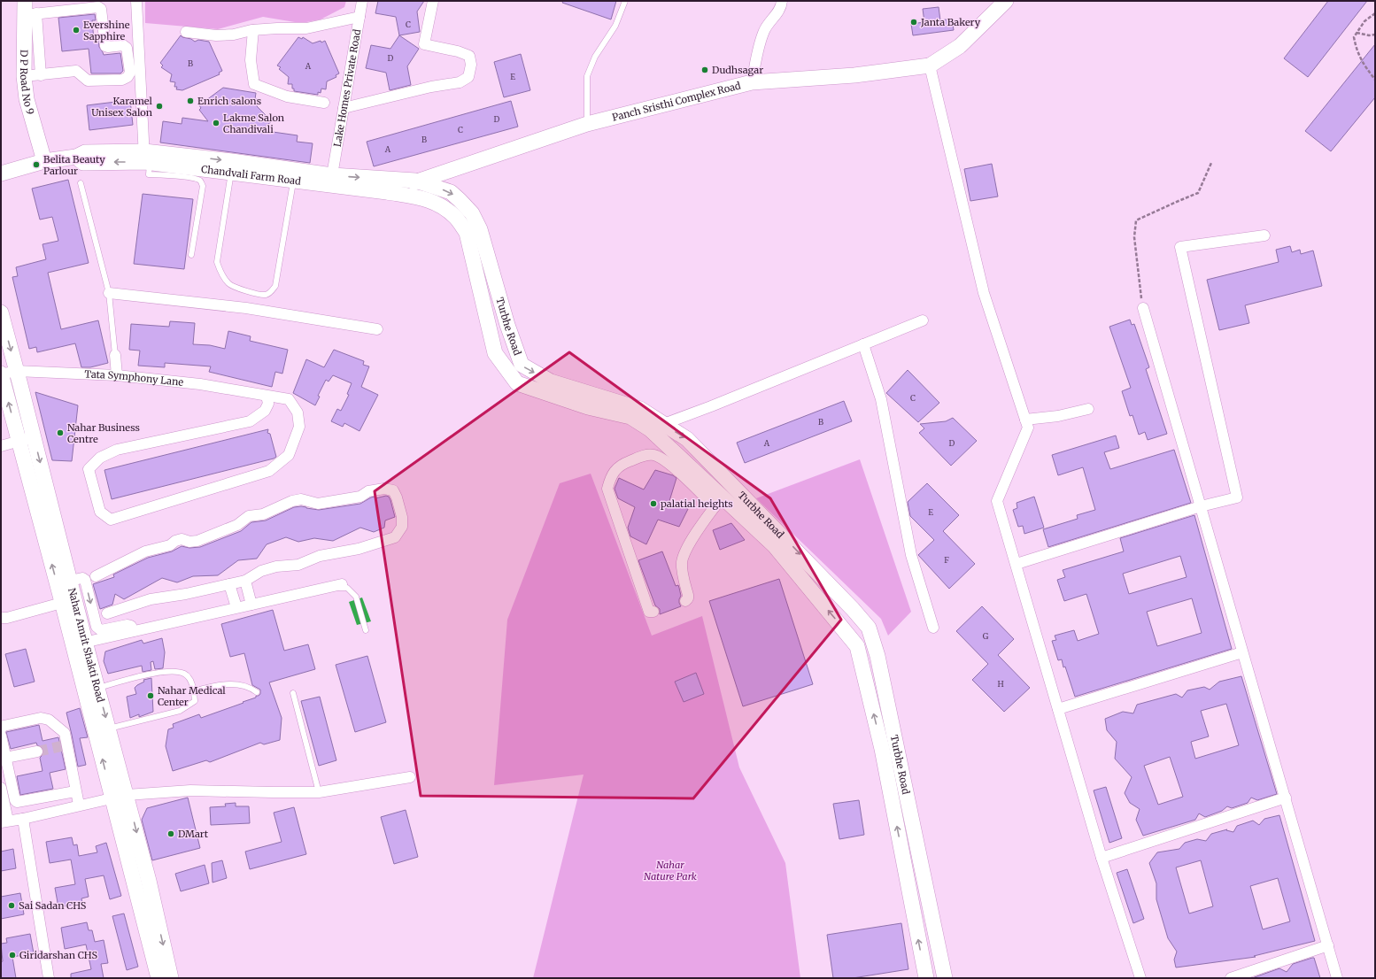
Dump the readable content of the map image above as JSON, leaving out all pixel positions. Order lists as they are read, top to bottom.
{
  "streets": {
    "street": [
      "D P Road No 9",
      "Lake Homes Private Road",
      "Panch Sristhi Complex Road",
      "Chandvali Farm Road",
      "Turbhe Road",
      "Tata Symphony Lane",
      "Nahar Amrit Shakti Road"
    ]
  },
  "crossings": [
    ["D P Road No 9", "Chandvali Farm Road"],
    ["Lake Homes Private Road", "Chandvali Farm Road"],
    ["Panch Sristhi Complex Road", "Chandvali Farm Road"],
    ["Panch Sristhi Complex Road", "Turbhe Road"],
    ["Chandvali Farm Road", "Turbhe Road"],
    ["Tata Symphony Lane", "Nahar Amrit Shakti Road"]
  ],
  "one_way": ["Turbhe Road"],
  "parks": ["Nahar Nature Park"],
  "places": [
    "Janta Bakery",
    "Evershine Sapphire",
    "Dudhsagar",
    "Enrich salons",
    "Karamel Unisex Salon",
    "Lakme Salon Chandivali",
    "Belita Beauty Parlour",
    "Nahar Business Centre",
    "palatial heights",
    "Nahar Medical Center",
    "DMart",
    "Sai Sadan CHS",
    "Giridarshan CHS"
  ],
  "house_numbers": [
    "C",
    "D",
    "B",
    "A",
    "E",
    "D",
    "C",
    "B",
    "A",
    "C",
    "B",
    "A",
    "D",
    "E",
    "F",
    "G",
    "H"
  ]
}
